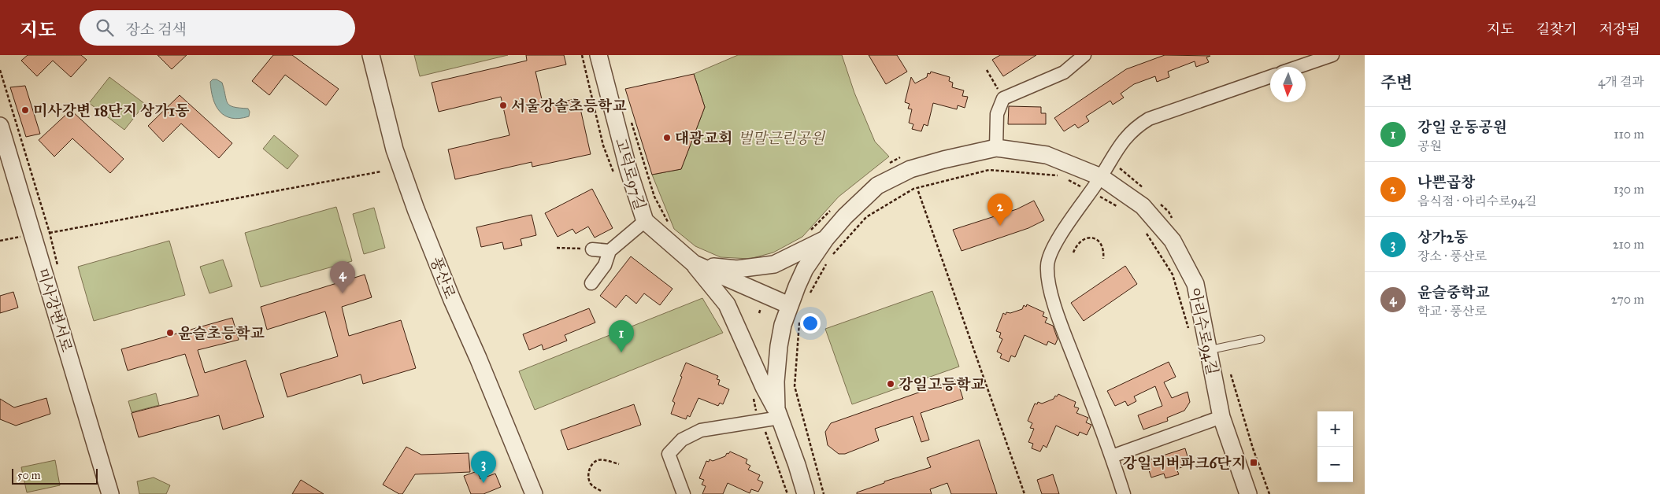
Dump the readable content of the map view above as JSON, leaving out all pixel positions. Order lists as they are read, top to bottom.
{
  "streets": {
    "street": [
      "고덕로97길",
      "풍산로",
      "미사강변서로",
      "아리수로94길"
    ]
  },
  "crossings": [
    ["고덕로97길", "아리수로94길"]
  ],
  "parks": ["벌말근린공원"],
  "places": {
    "other": [
      "서울강솔초등학교",
      "미사강변 18단지 상가1동",
      "대광교회",
      "윤슬초등학교",
      "강일고등학교"
    ],
    "transit": ["강일리버파크6단지"]
  },
  "scale_bar": "50 m",
  "north": "bottom",
  "page": {
    "header": "지도",
    "search": "장소 검색",
    "nav": ["지도", "길찾기", "저장됨"],
    "heading": ["주변", "4개 결과"],
    "list": [
      {
        "mark": "1",
        "name": "강일 운동공원",
        "note": "공원",
        "value": "110 m"
      },
      {
        "mark": "2",
        "name": "나쁜곱창",
        "note": "음식점 · 아리수로94길",
        "value": "130 m"
      },
      {
        "mark": "3",
        "name": "상가2동",
        "note": "장소 · 풍산로",
        "value": "210 m"
      },
      {
        "mark": "4",
        "name": "윤슬중학교",
        "note": "학교 · 풍산로",
        "value": "270 m"
      }
    ],
    "pins": [
      "2",
      "4",
      "1",
      "3"
    ],
    "map_buttons": ["+", "−"],
    "scale": "50 m"
  }
}
